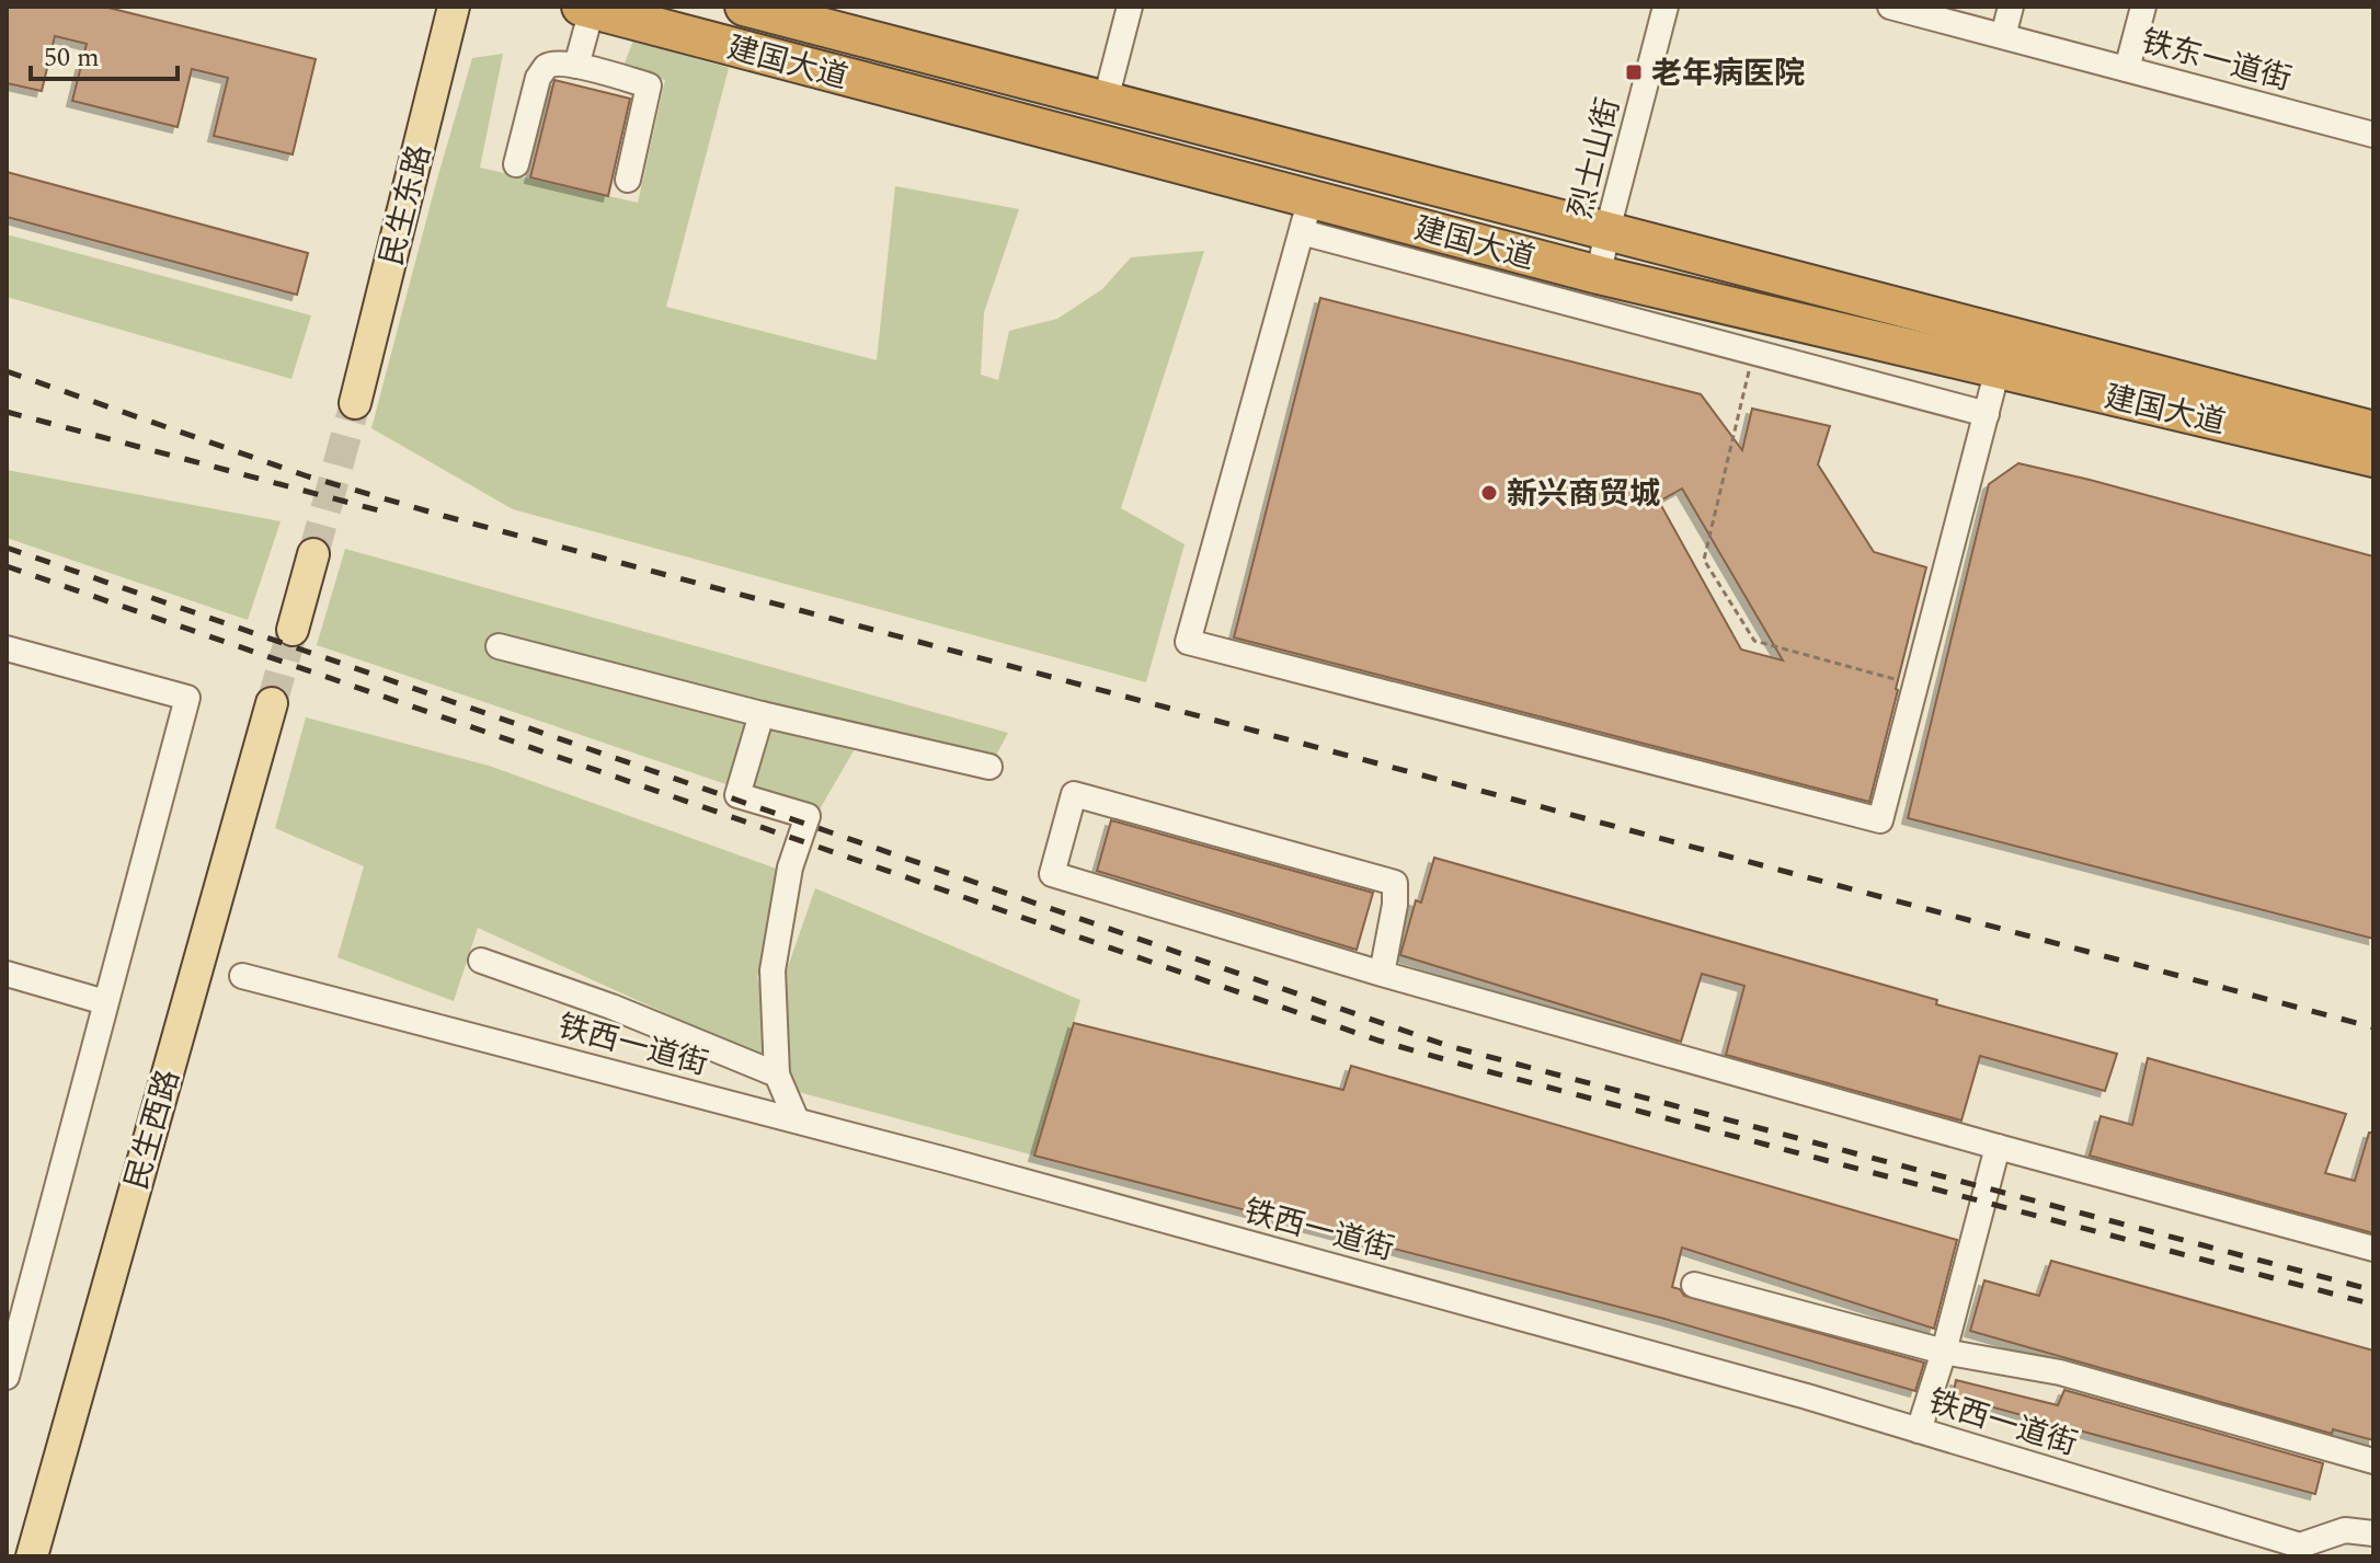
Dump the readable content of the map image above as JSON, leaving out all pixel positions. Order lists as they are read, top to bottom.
{
  "streets": {
    "highway": ["建国大道"],
    "main road": ["民生东路", "民生西路"],
    "street": ["铁东一道街", "烈士山街", "铁西一道街"]
  },
  "crossings": [
    ["建国大道", "烈士山街"]
  ],
  "places": {
    "transit": ["老年病医院"],
    "other": ["新兴商贸城"]
  },
  "scale_bar": "50 m"
}
